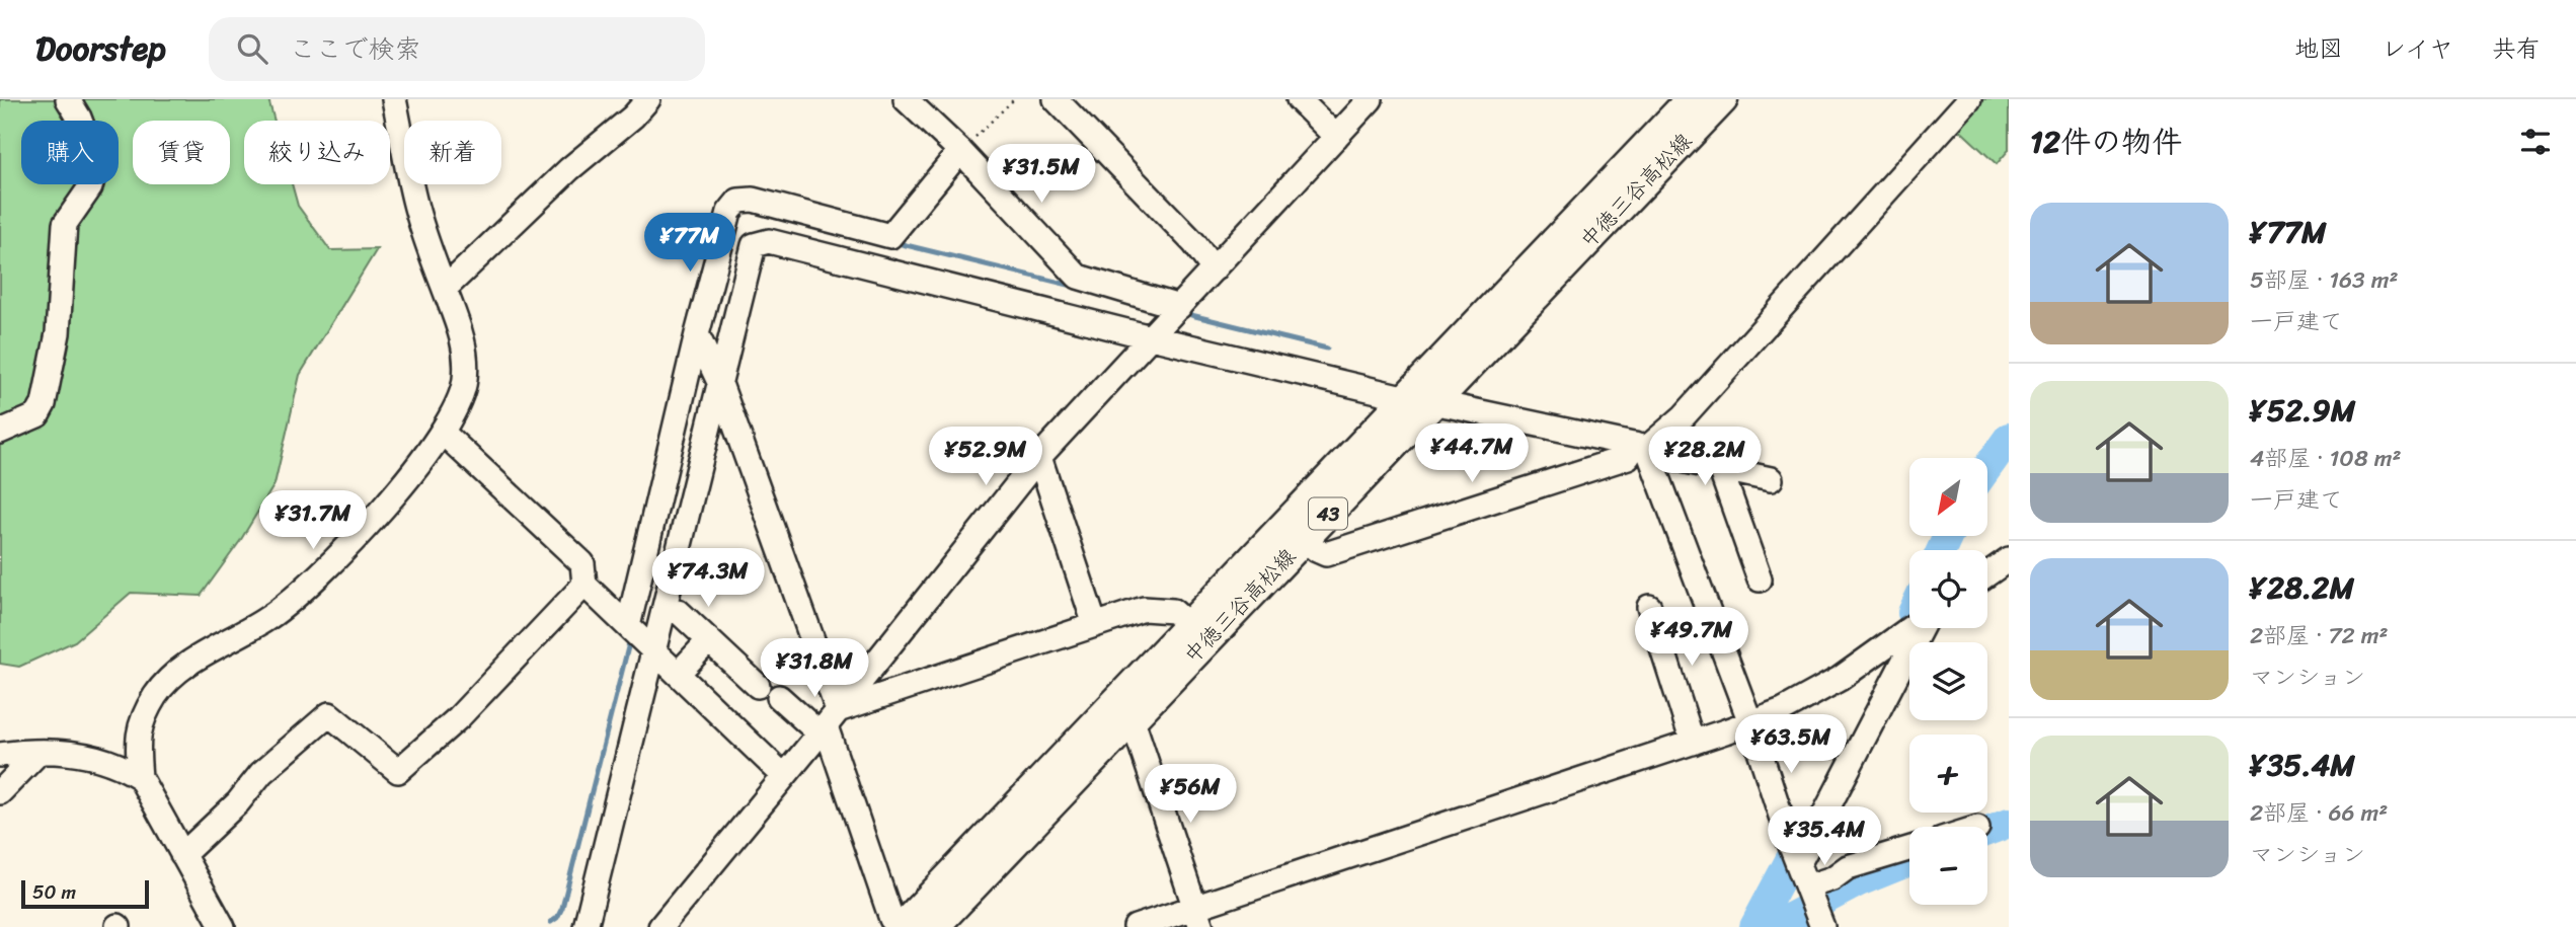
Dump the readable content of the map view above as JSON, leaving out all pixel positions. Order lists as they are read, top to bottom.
{
  "streets": {
    "main road": ["中徳三谷高松線", "43"]
  },
  "scale_bar": "50 m",
  "north": "bottom left",
  "page": {
    "header": "Doorstep",
    "search": "ここで検索",
    "nav": ["地図", "レイヤ", "共有"],
    "heading": "12件の物件",
    "chip": [
      "購入",
      "賃貸",
      "絞り込み",
      "新着"
    ],
    "price": [
      "¥31.5M",
      "¥77M",
      "¥44.7M",
      "¥52.9M",
      "¥28.2M",
      "¥31.7M",
      "¥74.3M",
      "¥49.7M",
      "¥31.8M",
      "¥63.5M",
      "¥56M",
      "¥35.4M"
    ],
    "list": [
      {
        "name": "¥77M",
        "note": "5部屋 · 163 m² · 一戸建て"
      },
      {
        "name": "¥52.9M",
        "note": "4部屋 · 108 m² · 一戸建て"
      },
      {
        "name": "¥28.2M",
        "note": "2部屋 · 72 m² · マンション"
      },
      {
        "name": "¥35.4M",
        "note": "2部屋 · 66 m² · マンション"
      }
    ],
    "map_buttons": ["+", "−"],
    "scale": "50 m"
  }
}
